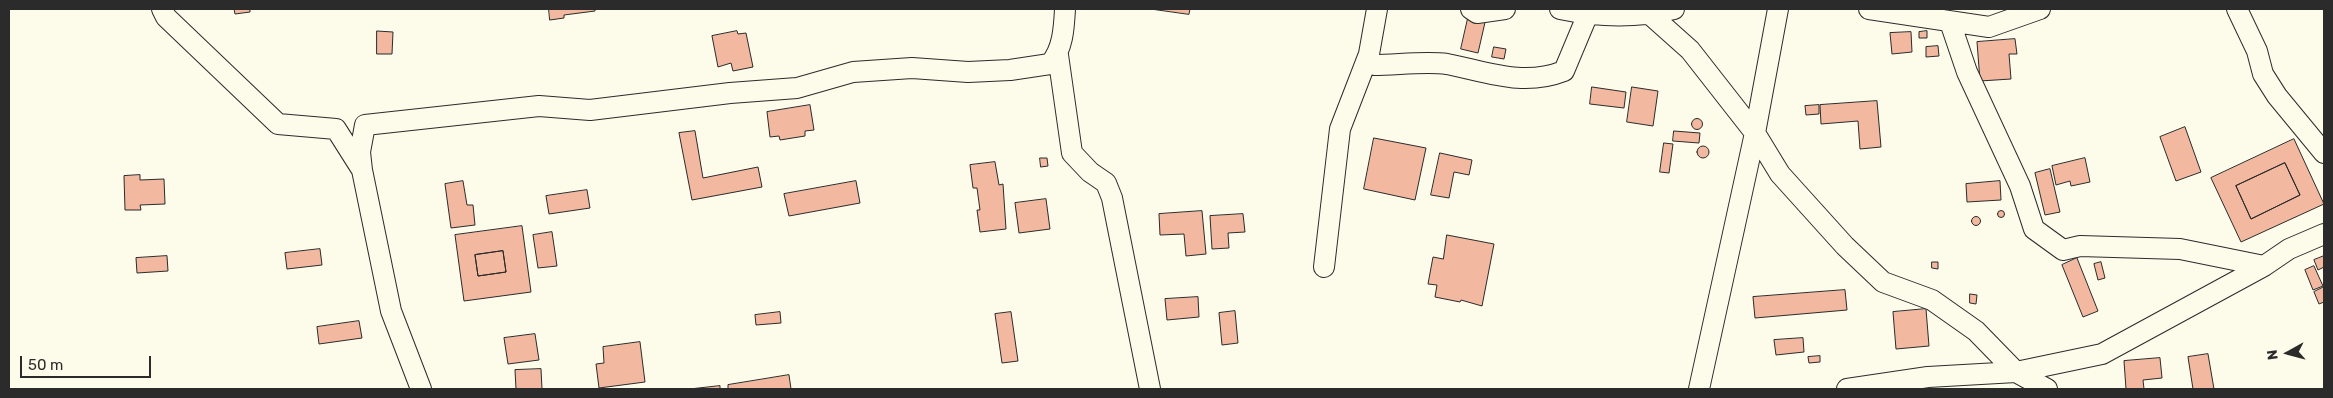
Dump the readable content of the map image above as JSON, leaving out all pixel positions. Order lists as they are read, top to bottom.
{
  "scale_bar": "50 m",
  "north": "left"
}
